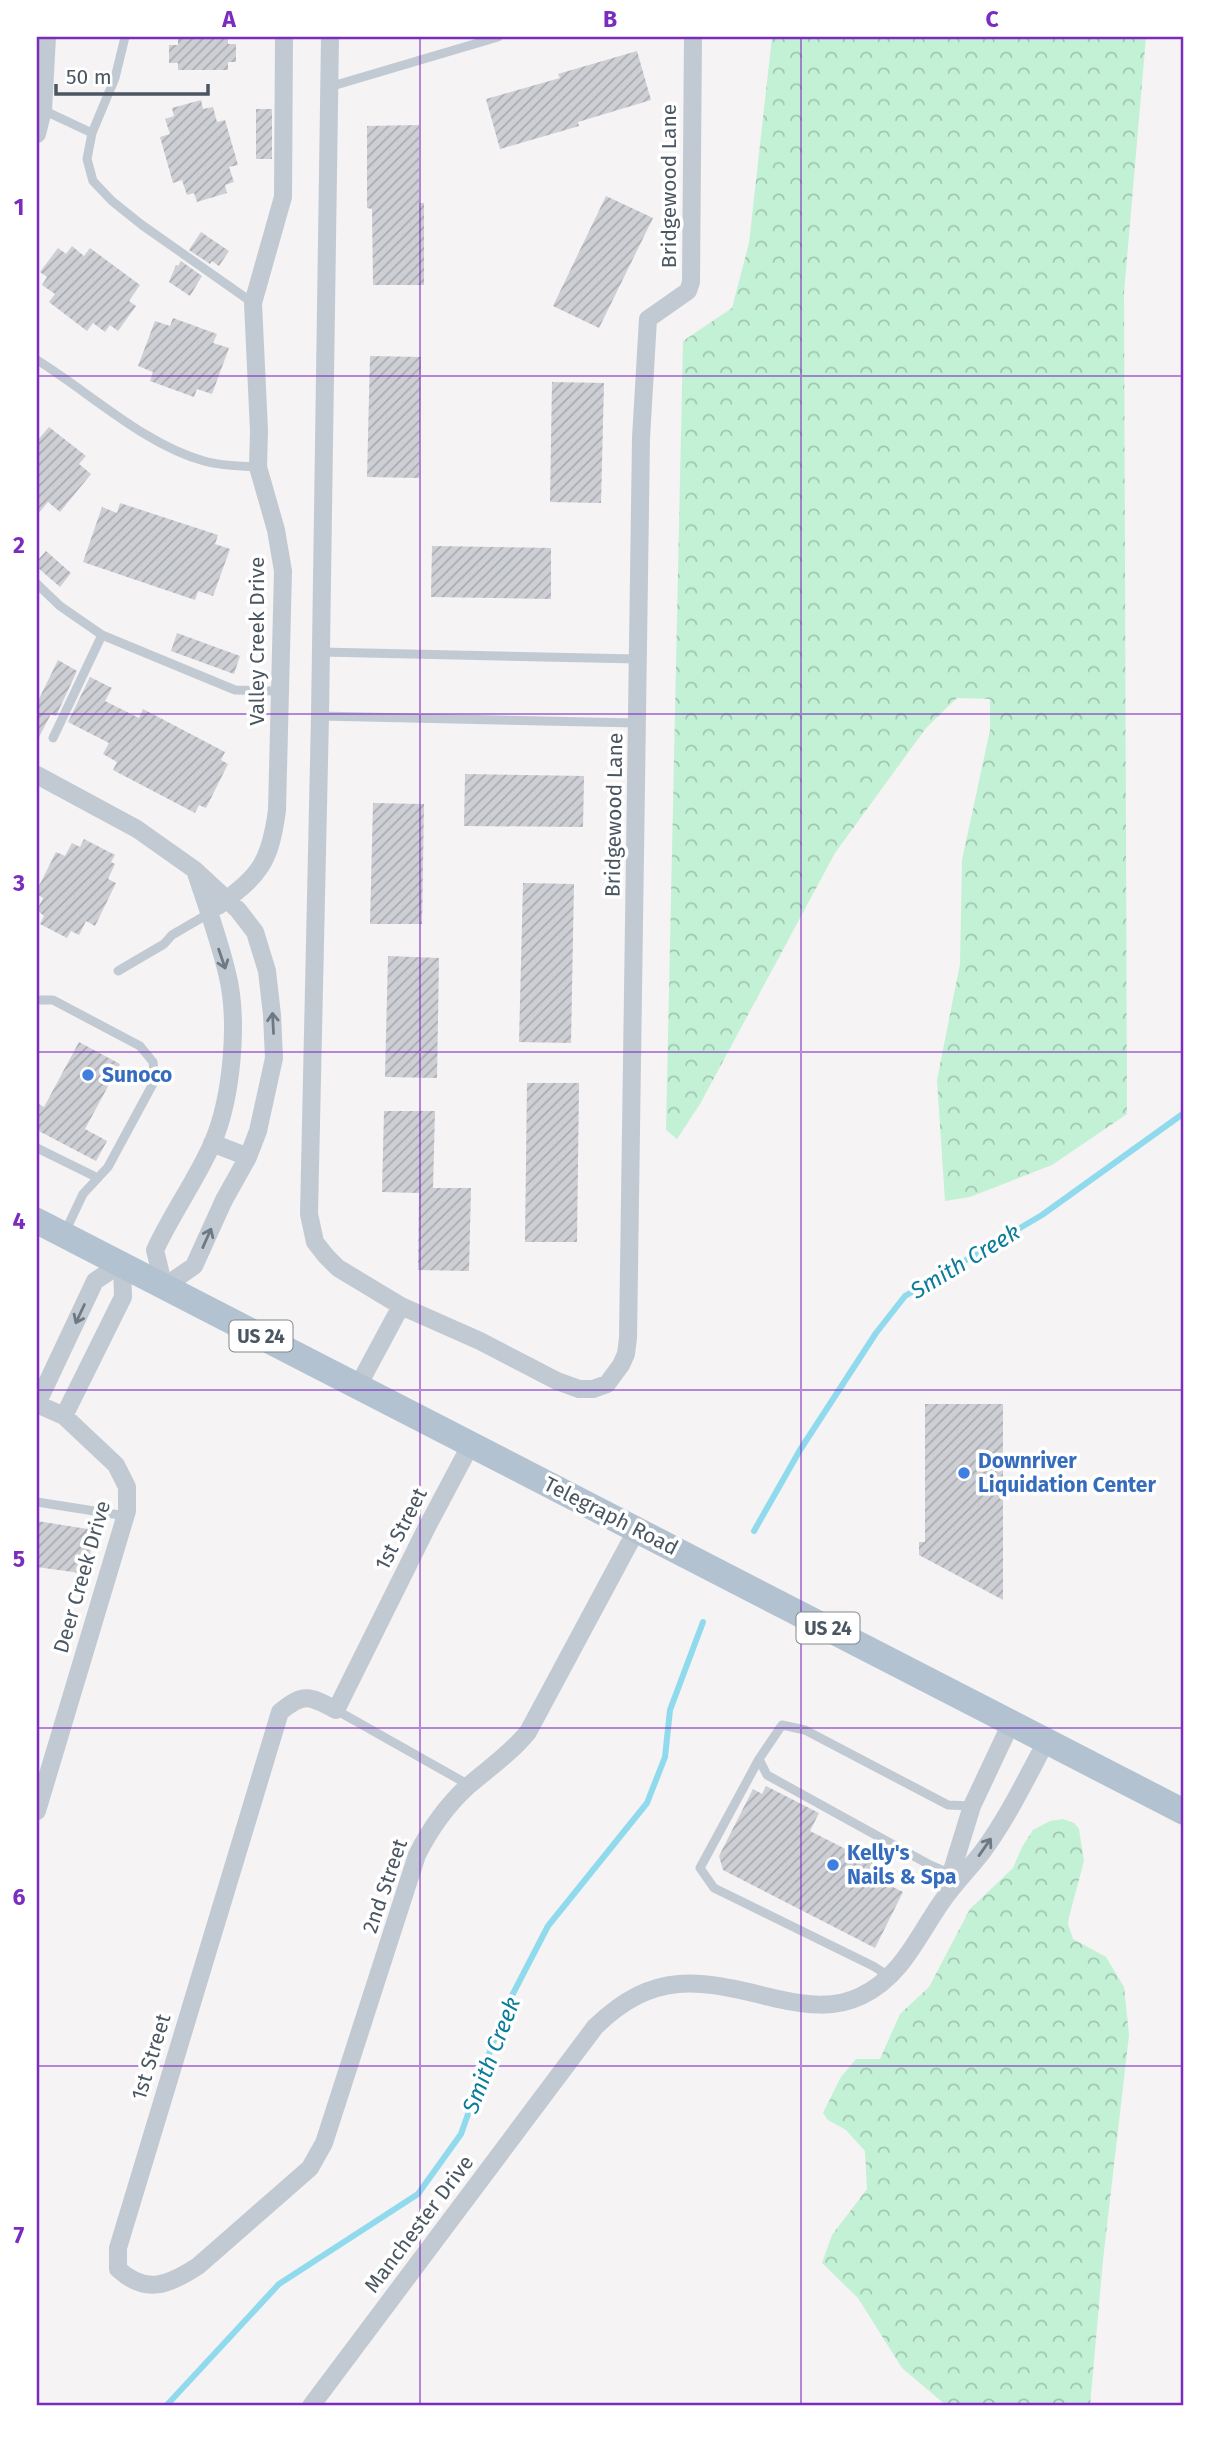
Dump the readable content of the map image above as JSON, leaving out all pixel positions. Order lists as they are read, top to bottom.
{
  "streets": {
    "main road": ["US 24", "Telegraph Road"],
    "street": [
      "Bridgewood Lane",
      "Valley Creek Drive",
      "1st Street",
      "Deer Creek Drive",
      "2nd Street",
      "Manchester Drive"
    ]
  },
  "crossings": [
    ["Telegraph Road", "1st Street"],
    ["Telegraph Road", "Deer Creek Drive"],
    ["Telegraph Road", "2nd Street"],
    ["Telegraph Road", "Manchester Drive"],
    ["1st Street", "2nd Street"]
  ],
  "water": ["Smith Creek"],
  "places": ["Sunoco", "Downriver Liquidation Center", "Kelly's Nails & Spa"],
  "scale_bar": "50 m",
  "grid": {
    "columns": ["A", "B", "C"],
    "rows": [
      "1",
      "2",
      "3",
      "4",
      "5",
      "6",
      "7"
    ]
  }
}
